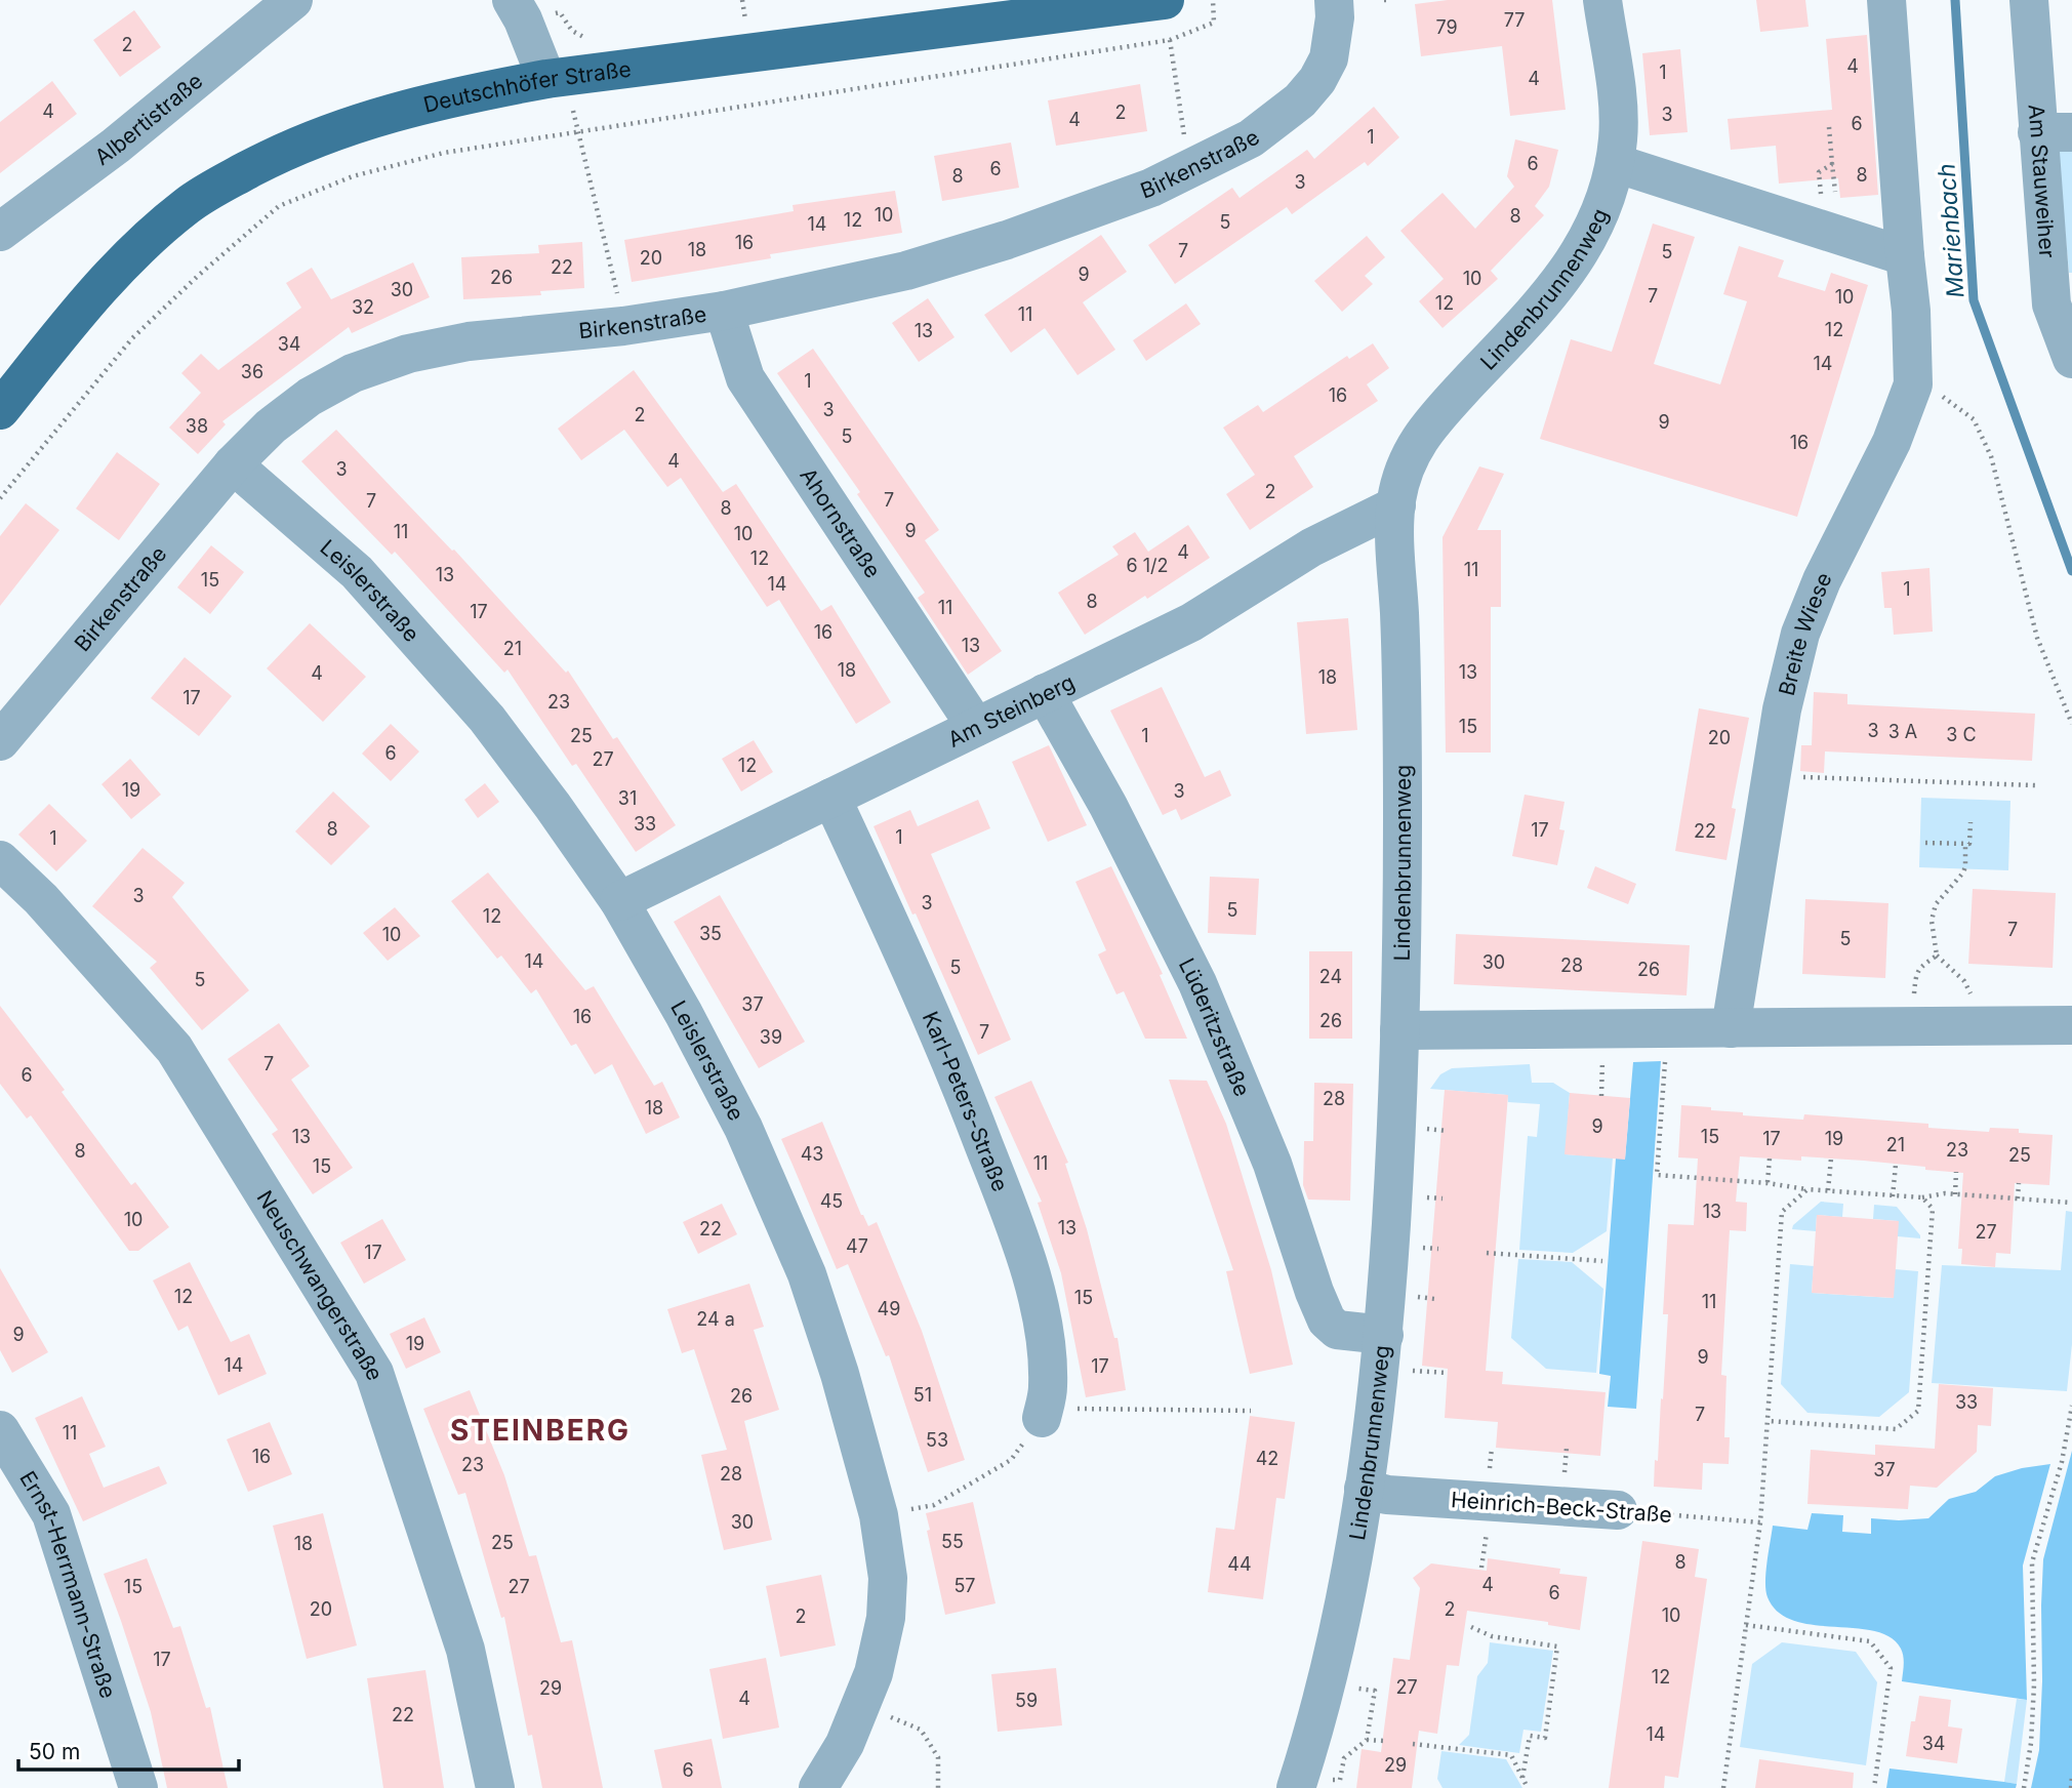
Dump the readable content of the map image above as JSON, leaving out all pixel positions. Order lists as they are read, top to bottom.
{
  "streets": {
    "main road": ["Deutschhöfer Straße"],
    "street": [
      "Albertistraße",
      "Birkenstraße",
      "Am Stauweiher",
      "Lindenbrunnenweg",
      "Ahornstraße",
      "Leislerstraße",
      "Breite Wiese",
      "Am Steinberg",
      "Lüderitzstraße",
      "Karl-Peters-Straße",
      "Neuschwangerstraße",
      "Heinrich-Beck-Straße",
      "Ernst-Herrmann-Straße"
    ]
  },
  "crossings": [
    ["Birkenstraße", "Ahornstraße"],
    ["Birkenstraße", "Leislerstraße"],
    ["Lindenbrunnenweg", "Am Steinberg"],
    ["Lindenbrunnenweg", "Lüderitzstraße"],
    ["Lindenbrunnenweg", "Heinrich-Beck-Straße"],
    ["Ahornstraße", "Am Steinberg"],
    ["Leislerstraße", "Am Steinberg"],
    ["Am Steinberg", "Lüderitzstraße"],
    ["Am Steinberg", "Karl-Peters-Straße"]
  ],
  "districts": ["STEINBERG"],
  "water": ["Marienbach"],
  "house_numbers": [
    "77",
    "79",
    "2",
    "4",
    "1",
    "4",
    "4",
    "2",
    "3",
    "4",
    "6",
    "1",
    "6",
    "6",
    "8",
    "8",
    "3",
    "10",
    "8",
    "12",
    "5",
    "14",
    "16",
    "18",
    "7",
    "5",
    "20",
    "22",
    "9",
    "26",
    "10",
    "30",
    "7",
    "10",
    "12",
    "32",
    "11",
    "12",
    "13",
    "34",
    "14",
    "36",
    "1",
    "16",
    "3",
    "2",
    "9",
    "38",
    "5",
    "16",
    "4",
    "3",
    "2",
    "7",
    "7",
    "8",
    "9",
    "11",
    "10",
    "4",
    "12",
    "6 1/2",
    "11",
    "13",
    "15",
    "14",
    "1",
    "8",
    "11",
    "17",
    "16",
    "13",
    "21",
    "18",
    "13",
    "4",
    "18",
    "17",
    "23",
    "15",
    "3",
    "3 A",
    "3 C",
    "25",
    "1",
    "20",
    "6",
    "27",
    "12",
    "19",
    "3",
    "31",
    "33",
    "8",
    "17",
    "22",
    "1",
    "1",
    "3",
    "3",
    "5",
    "12",
    "7",
    "35",
    "10",
    "5",
    "14",
    "30",
    "28",
    "5",
    "26",
    "24",
    "5",
    "37",
    "16",
    "26",
    "7",
    "39",
    "7",
    "6",
    "28",
    "18",
    "9",
    "13",
    "15",
    "17",
    "19",
    "21",
    "23",
    "8",
    "43",
    "25",
    "11",
    "15",
    "45",
    "13",
    "10",
    "13",
    "22",
    "27",
    "47",
    "17",
    "12",
    "15",
    "11",
    "49",
    "24 a",
    "9",
    "19",
    "9",
    "14",
    "17",
    "51",
    "26",
    "33",
    "7",
    "11",
    "53",
    "16",
    "42",
    "23",
    "37",
    "28",
    "30",
    "55",
    "25",
    "18",
    "8",
    "44",
    "4",
    "57",
    "15",
    "27",
    "6",
    "20",
    "2",
    "10",
    "2",
    "17",
    "12",
    "27",
    "29",
    "4",
    "59",
    "22",
    "14",
    "34",
    "29",
    "6"
  ],
  "scale_bar": "50 m"
}
